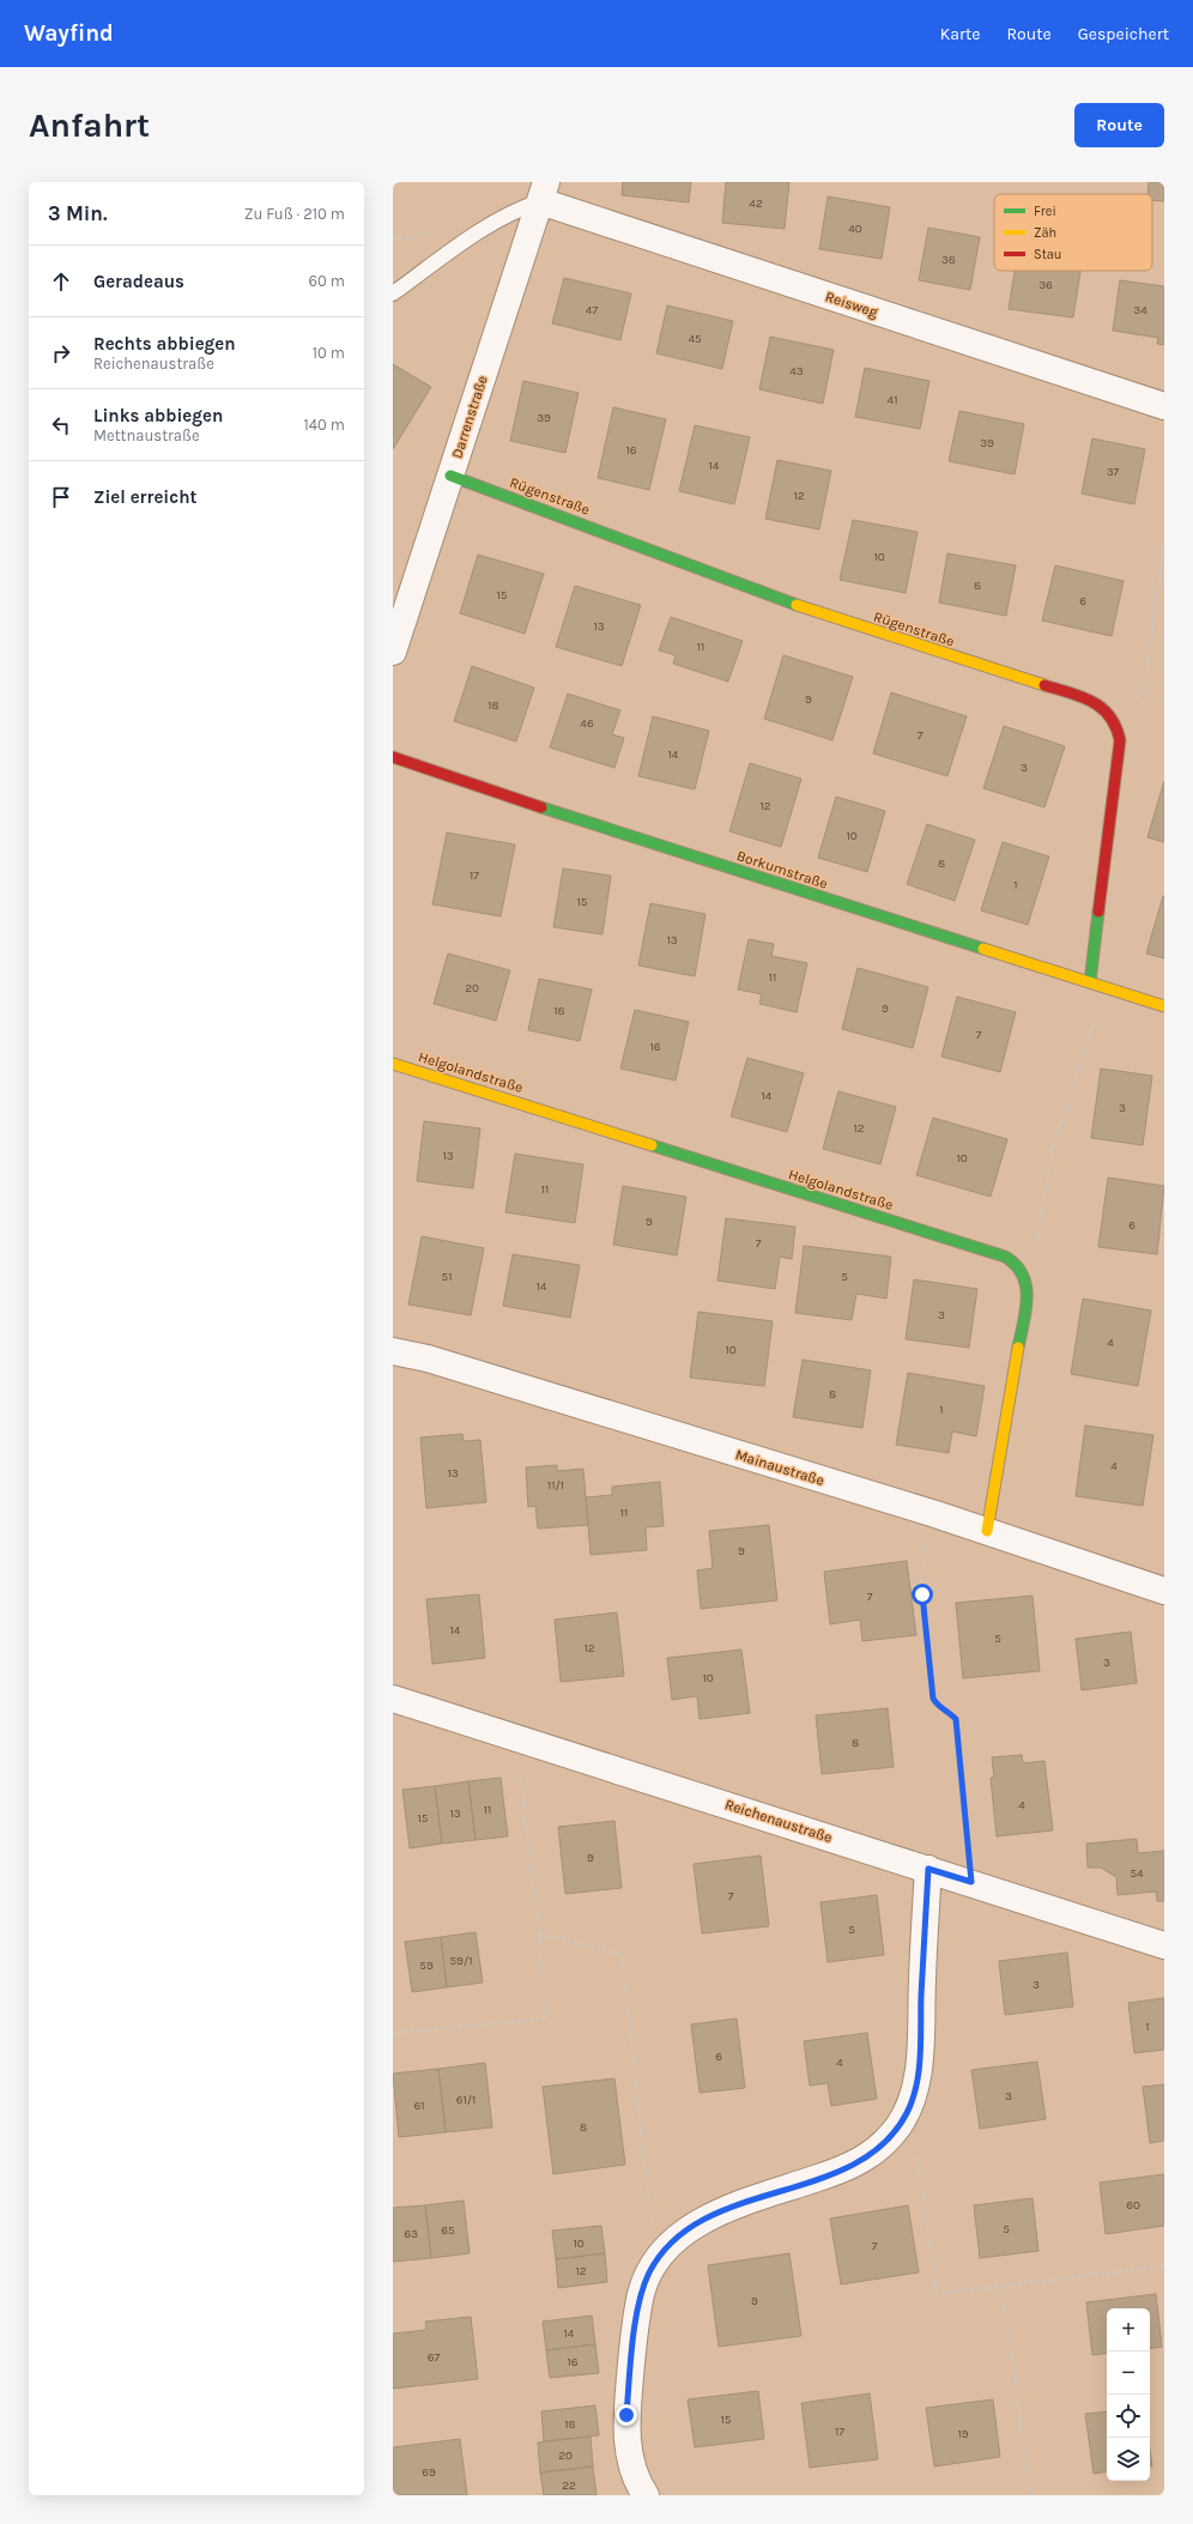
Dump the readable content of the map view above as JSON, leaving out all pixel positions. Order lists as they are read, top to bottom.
{
  "streets": {
    "street": [
      "Reisweg",
      "Darrenstraße",
      "Rügenstraße",
      "Borkumstraße",
      "Helgolandstraße",
      "Mainaustraße",
      "Reichenaustraße"
    ]
  },
  "crossings": [
    ["Reisweg", "Darrenstraße"],
    ["Darrenstraße", "Rügenstraße"],
    ["Helgolandstraße", "Mainaustraße"]
  ],
  "house_numbers": [
    "42",
    "40",
    "38",
    "36",
    "47",
    "34",
    "45",
    "43",
    "41",
    "39",
    "39",
    "16",
    "14",
    "37",
    "12",
    "10",
    "8",
    "15",
    "6",
    "13",
    "11",
    "9",
    "18",
    "46",
    "7",
    "14",
    "3",
    "12",
    "10",
    "8",
    "17",
    "1",
    "15",
    "13",
    "11",
    "20",
    "9",
    "18",
    "7",
    "16",
    "14",
    "3",
    "12",
    "13",
    "10",
    "11",
    "9",
    "6",
    "7",
    "51",
    "5",
    "14",
    "3",
    "4",
    "10",
    "8",
    "1",
    "4",
    "13",
    "11/1",
    "11",
    "9",
    "7",
    "14",
    "5",
    "12",
    "3",
    "10",
    "8",
    "4",
    "11",
    "13",
    "15",
    "9",
    "54",
    "7",
    "5",
    "59/1",
    "59",
    "3",
    "1",
    "6",
    "4",
    "3",
    "61/1",
    "61",
    "8",
    "60",
    "5",
    "65",
    "63",
    "10",
    "7",
    "12",
    "9",
    "14",
    "67",
    "16",
    "15",
    "18",
    "17",
    "19",
    "20",
    "69",
    "22"
  ],
  "legend": ["Frei", "Zäh", "Stau"],
  "page": {
    "header": "Wayfind",
    "nav": ["Karte", "Route", "Gespeichert"],
    "buttons": "Route",
    "title": "Anfahrt",
    "heading": ["3 Min.", "Zu Fuß · 210 m"],
    "list": [
      ["Geradeaus", "60 m"],
      ["Rechts abbiegen", "Reichenaustraße", "10 m"],
      ["Links abbiegen", "Mettnaustraße", "140 m"],
      "Ziel erreicht"
    ],
    "map_buttons": ["+", "−"]
  }
}
